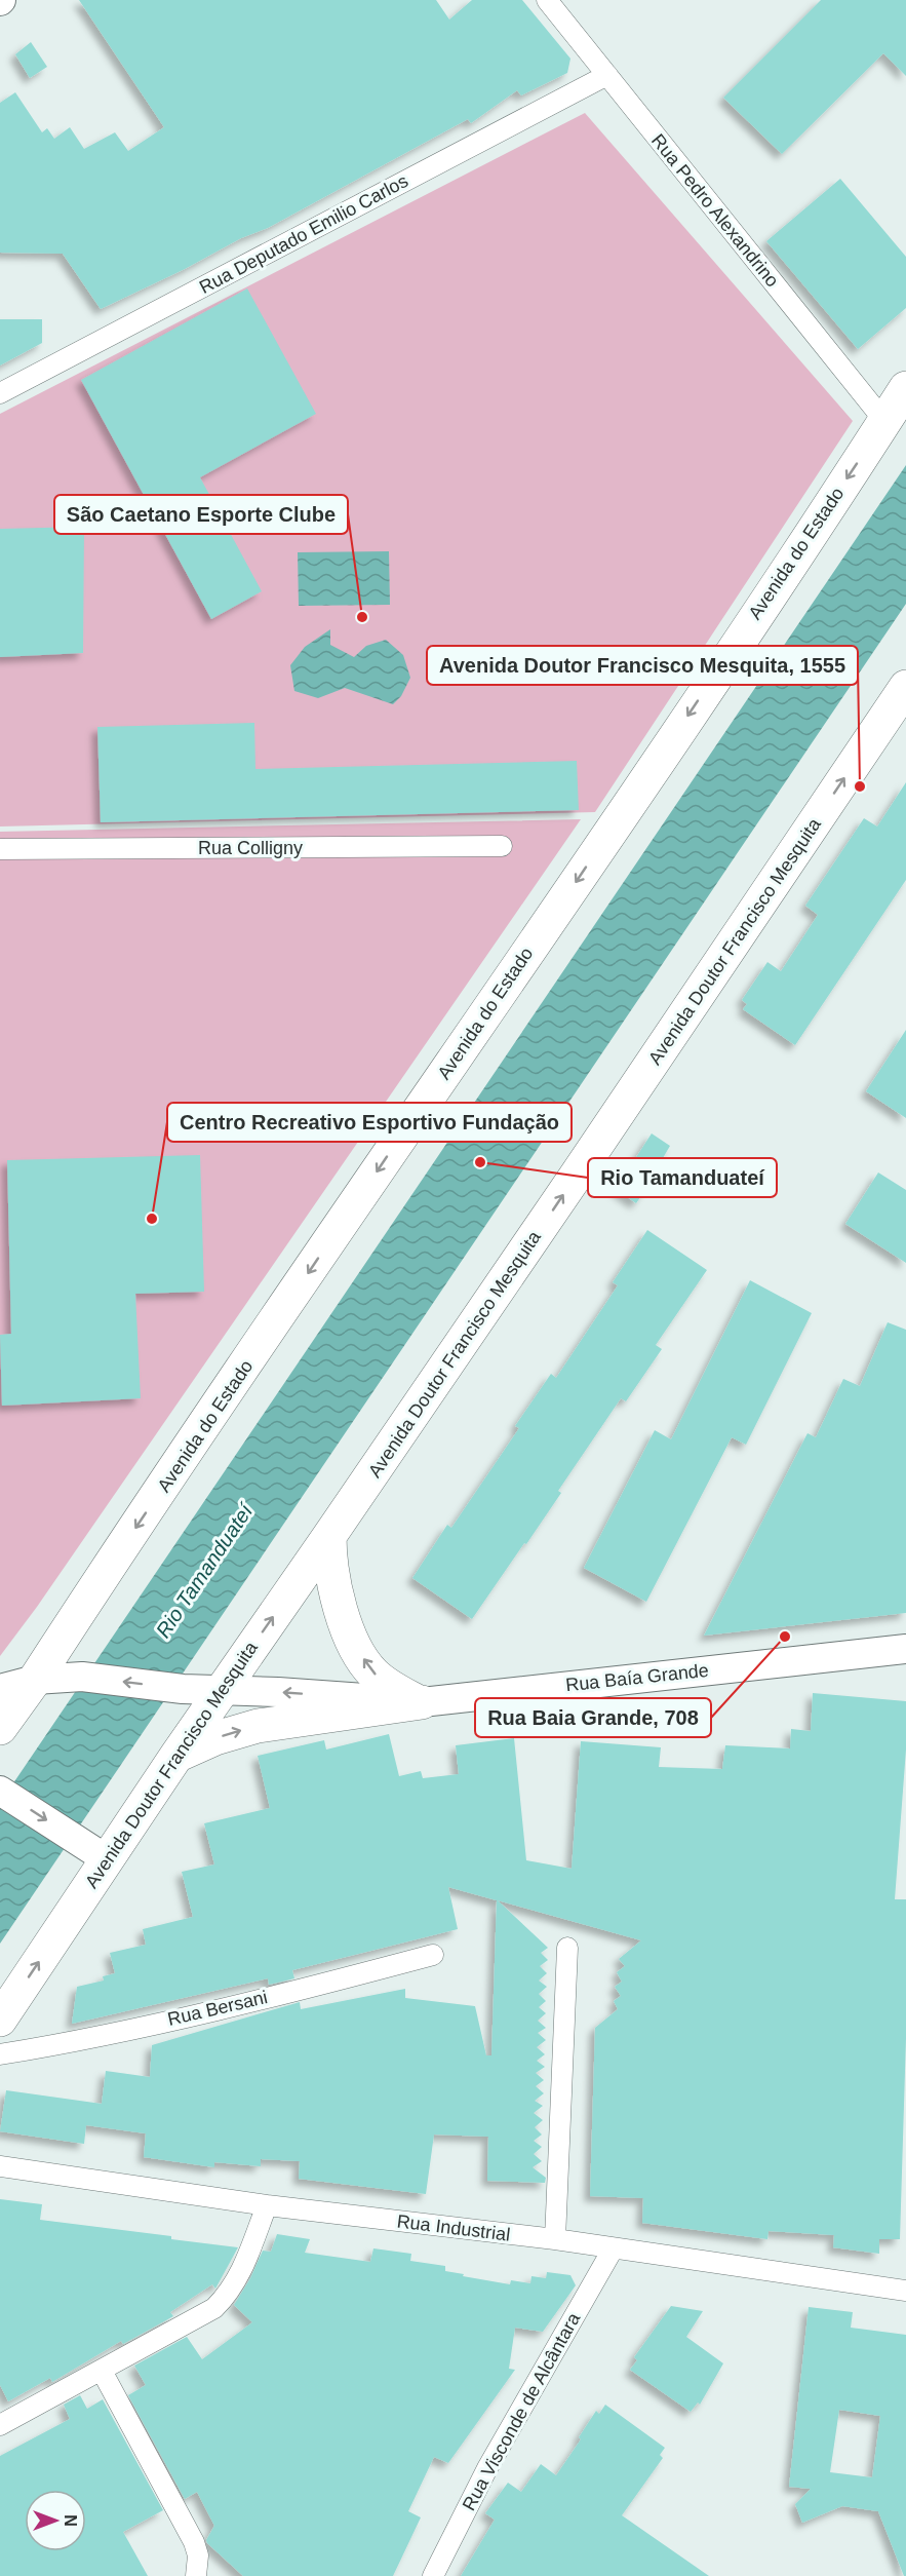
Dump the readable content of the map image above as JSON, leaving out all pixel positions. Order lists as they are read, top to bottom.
{
  "streets": {
    "highway": ["Avenida do Estado", "Avenida Doutor Francisco Mesquita"],
    "main road": ["Rua Baía Grande"],
    "street": [
      "Rua Pedro Alexandrino",
      "Rua Deputado Emilio Carlos",
      "Rua Colligny",
      "Rua Bersani",
      "Rua Industrial",
      "Rua Visconde de Alcântara"
    ]
  },
  "crossings": [
    ["Rua Pedro Alexandrino", "Rua Deputado Emilio Carlos"],
    ["Rua Pedro Alexandrino", "Avenida do Estado"],
    ["Avenida do Estado", "Rua Baía Grande"],
    ["Avenida Doutor Francisco Mesquita", "Rua Baía Grande"],
    ["Rua Industrial", "Rua Visconde de Alcântara"]
  ],
  "one_way": ["Avenida do Estado", "Avenida Doutor Francisco Mesquita", "Rua Baía Grande"],
  "water": ["Rio Tamanduateí"],
  "places": [
    "São Caetano Esporte Clube",
    "Avenida Doutor Francisco Mesquita, 1555",
    "Rio Tamanduateí",
    "Centro Recreativo Esportivo Fundação",
    "Rua Baia Grande, 708"
  ],
  "north": "right"
}
